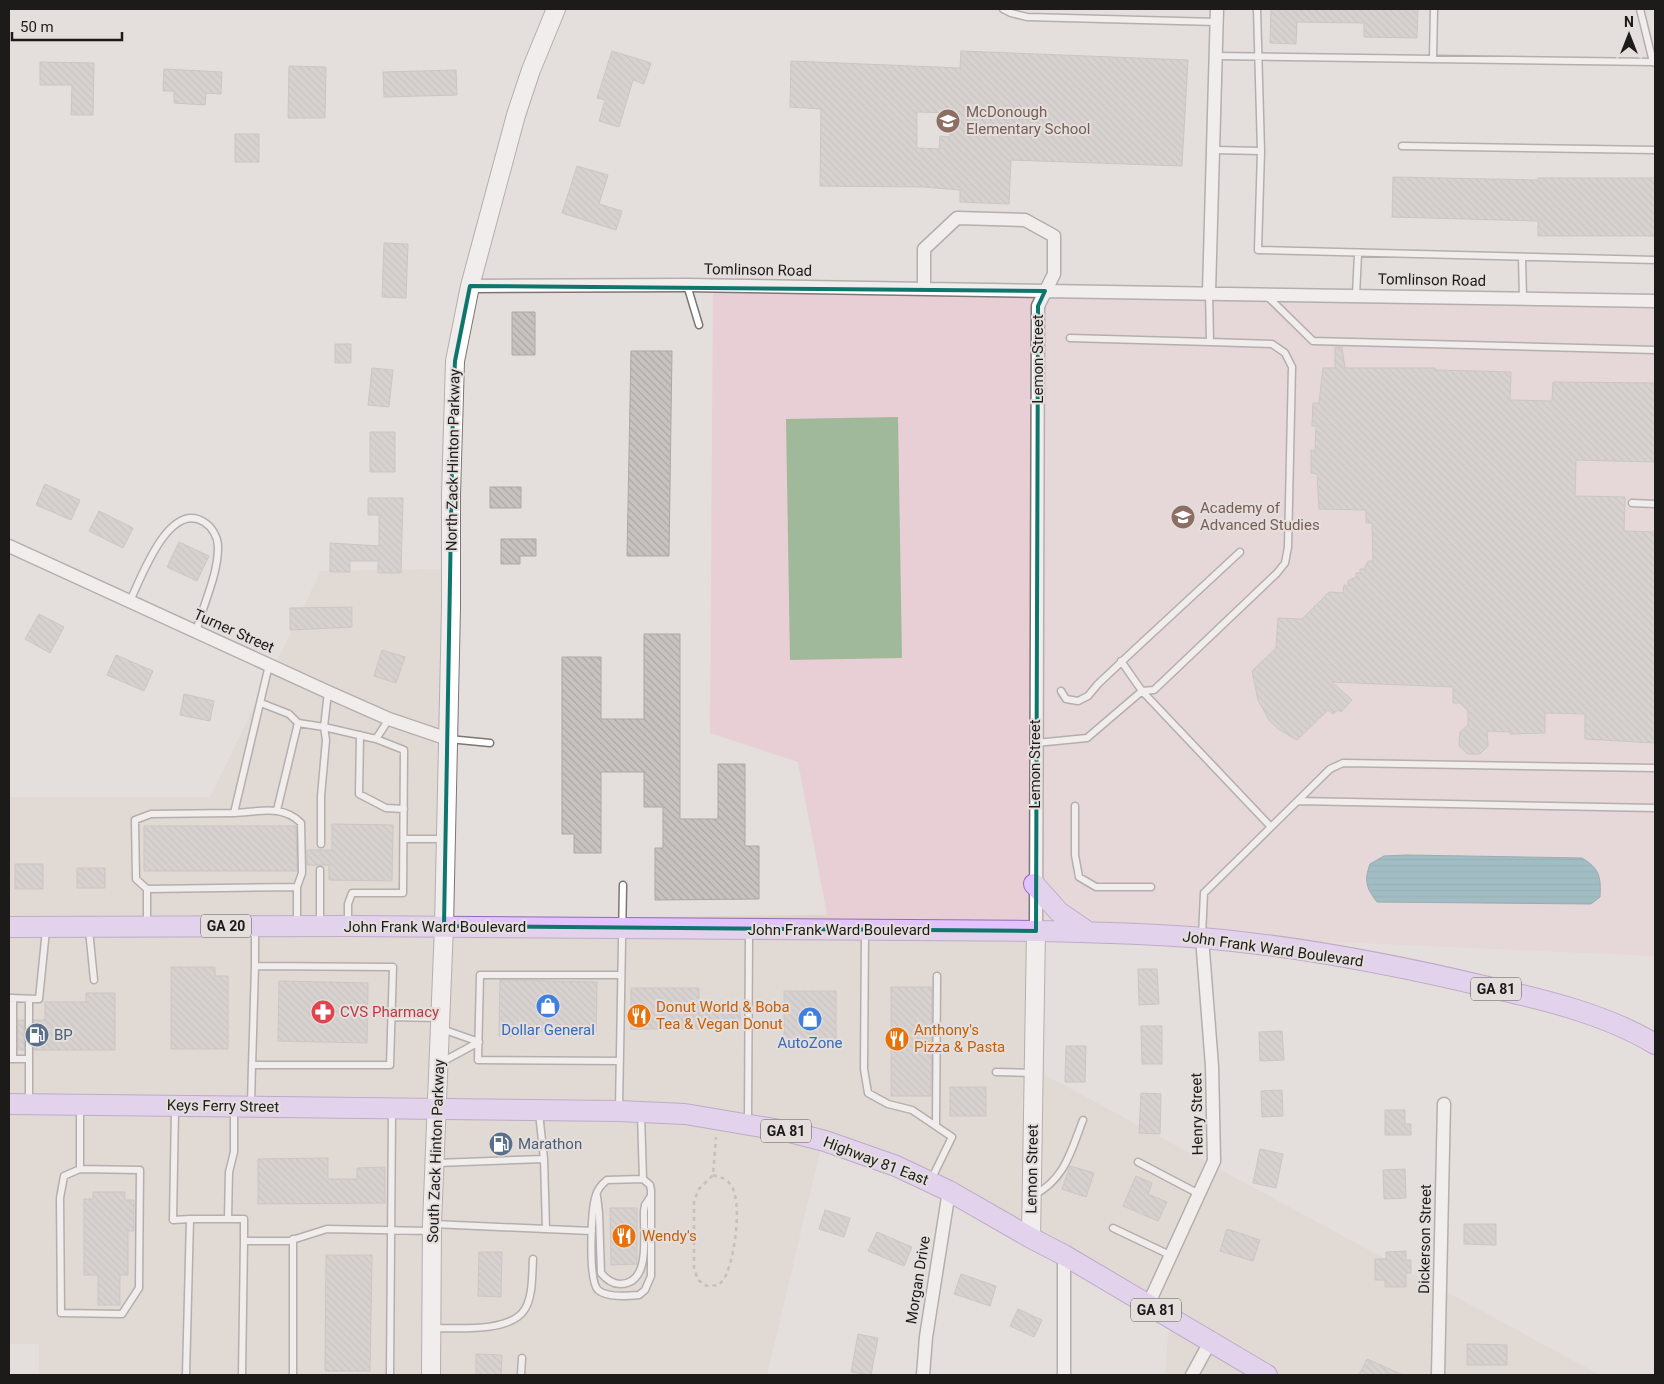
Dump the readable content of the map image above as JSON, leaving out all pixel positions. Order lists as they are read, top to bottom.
{
  "streets": {
    "main road": [
      "Lemon Street",
      "North Zack Hinton Parkway",
      "GA 20",
      "John Frank Ward Boulevard",
      "GA 81",
      "Keys Ferry Street",
      "South Zack Hinton Parkway",
      "Highway 81 East"
    ],
    "street": [
      "Tomlinson Road",
      "Turner Street",
      "Henry Street",
      "Dickerson Street",
      "Morgan Drive"
    ]
  },
  "crossings": [
    ["Tomlinson Road", "Lemon Street"],
    ["Tomlinson Road", "North Zack Hinton Parkway"],
    ["Lemon Street", "John Frank Ward Boulevard"],
    ["Lemon Street", "Highway 81 East"],
    ["North Zack Hinton Parkway", "Turner Street"],
    ["North Zack Hinton Parkway", "John Frank Ward Boulevard"],
    ["North Zack Hinton Parkway", "South Zack Hinton Parkway"],
    ["John Frank Ward Boulevard", "Henry Street"],
    ["John Frank Ward Boulevard", "South Zack Hinton Parkway"],
    ["Keys Ferry Street", "South Zack Hinton Parkway"],
    ["Keys Ferry Street", "Highway 81 East"],
    ["Henry Street", "Highway 81 East"],
    ["South Zack Hinton Parkway", "Highway 81 East"],
    ["Highway 81 East", "Morgan Drive"]
  ],
  "places": {
    "school or university": ["McDonough Elementary School", "Academy of Advanced Studies"],
    "shop": ["Dollar General", "AutoZone"],
    "pharmacy": ["CVS Pharmacy"],
    "restaurant": ["Donut World & Boba Tea & Vegan Donut", "Anthony's Pizza & Pasta", "Wendy's"],
    "fuel station": ["BP", "Marathon"]
  },
  "scale_bar": "50 m",
  "north": "top"
}
